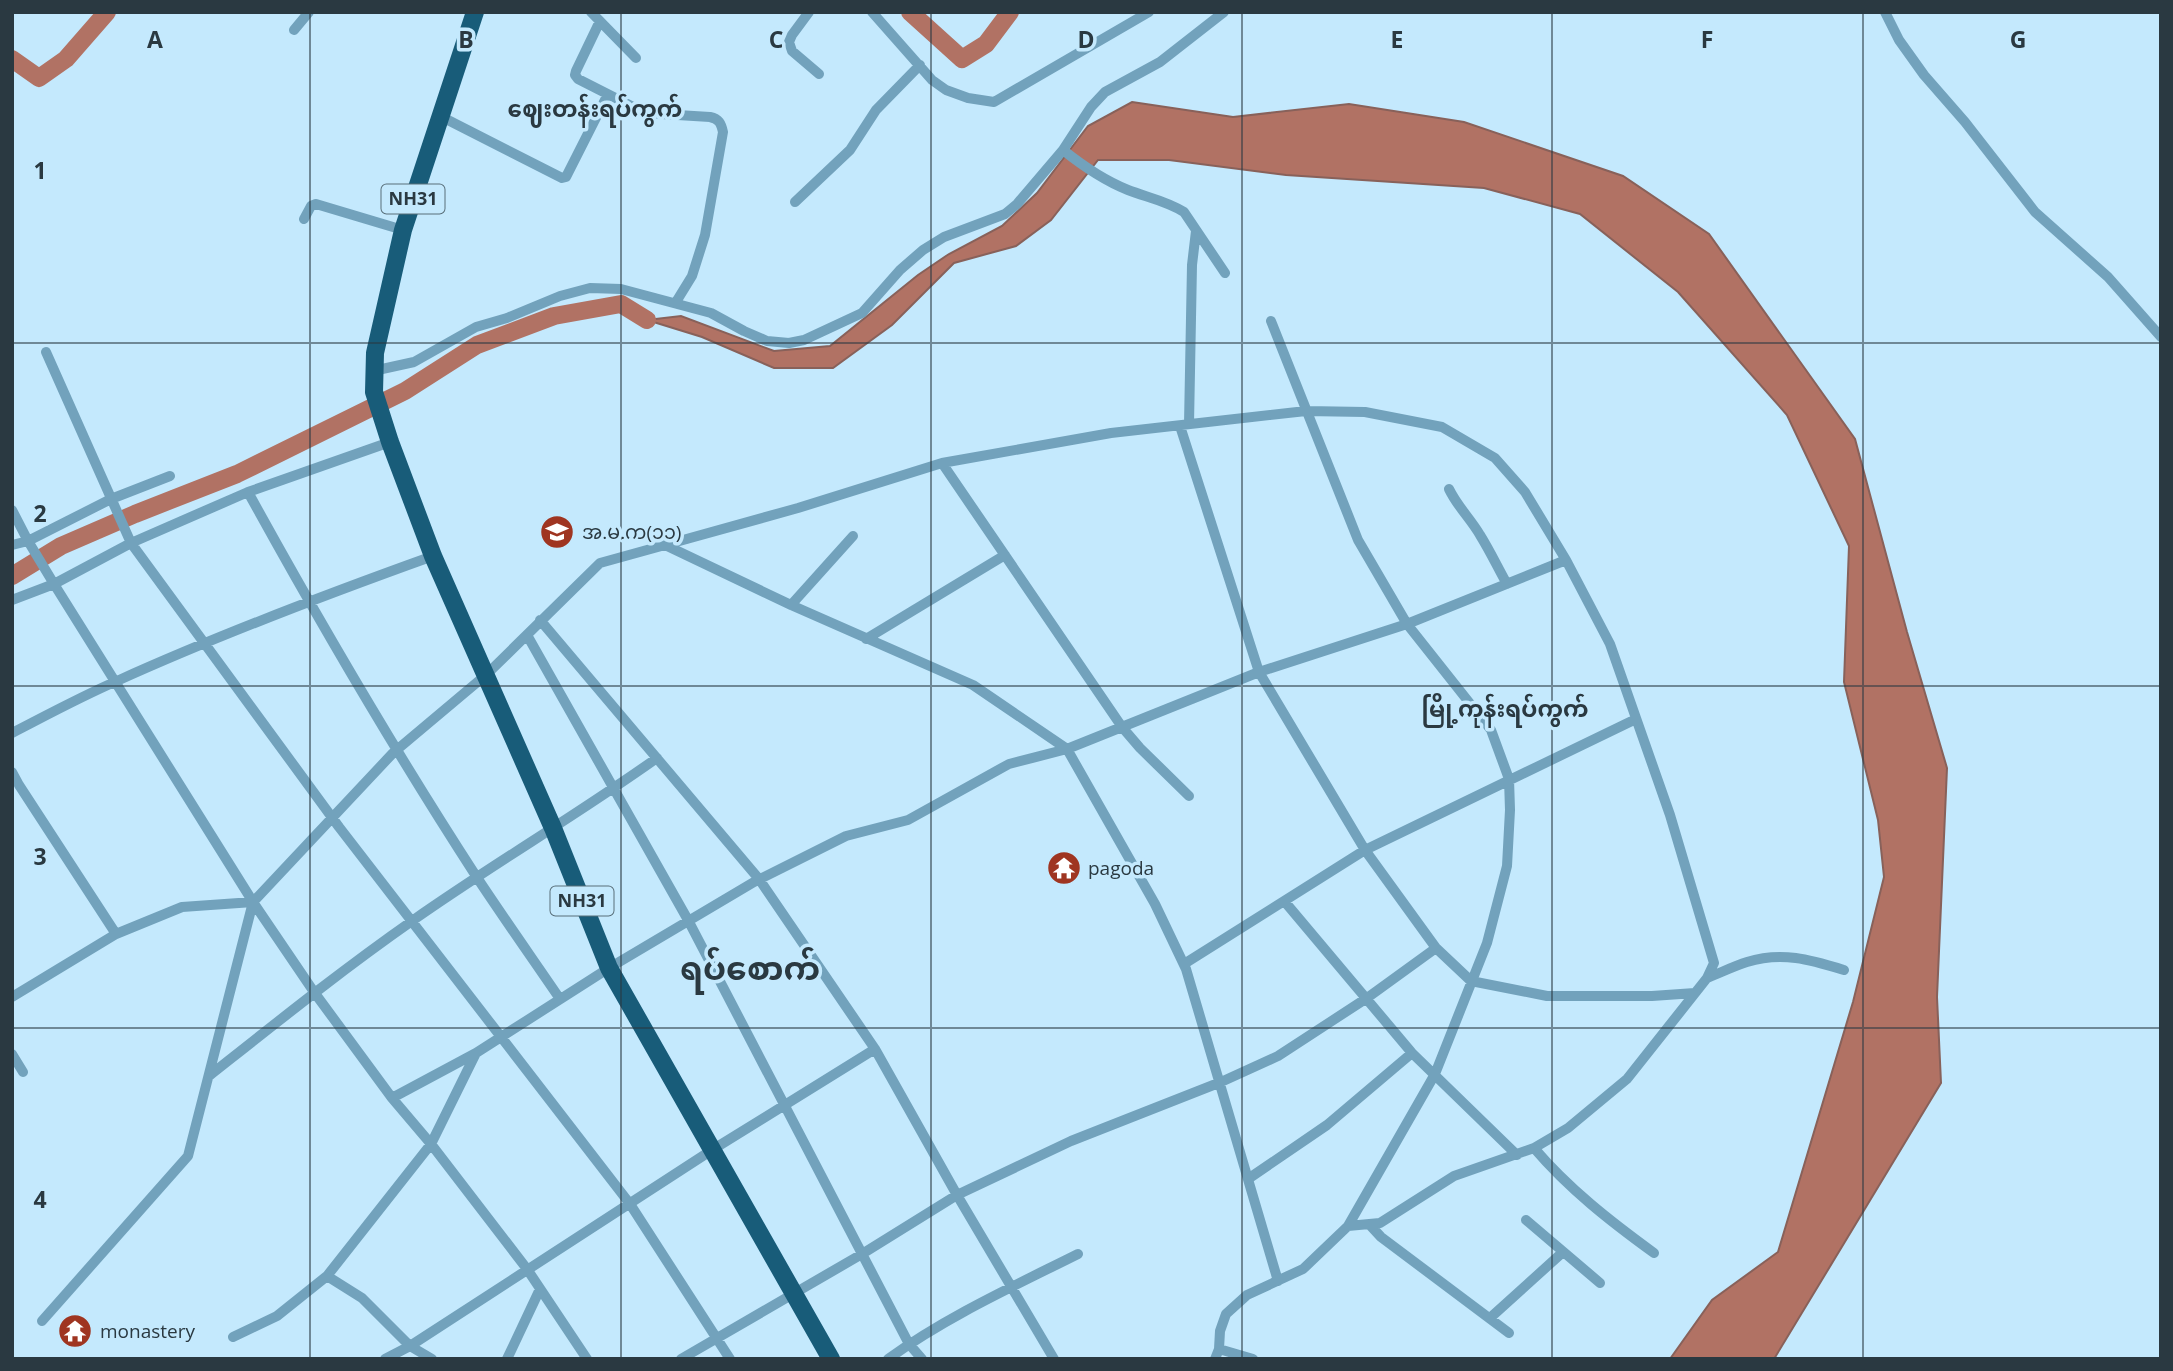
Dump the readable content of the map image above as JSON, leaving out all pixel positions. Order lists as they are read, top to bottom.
{
  "streets": {
    "highway": ["NH31"]
  },
  "districts": ["ဈေးတန်းရပ်ကွက်", "မြို့ကုန်းရပ်ကွက်", "ရပ်စောက်"],
  "places": {
    "school or university": ["အ.မ.က(၁၁)"],
    "temple": ["pagoda", "monastery"]
  },
  "grid": {
    "columns": [
      "A",
      "B",
      "C",
      "D",
      "E",
      "F",
      "G"
    ],
    "rows": [
      "1",
      "2",
      "3",
      "4"
    ]
  }
}
